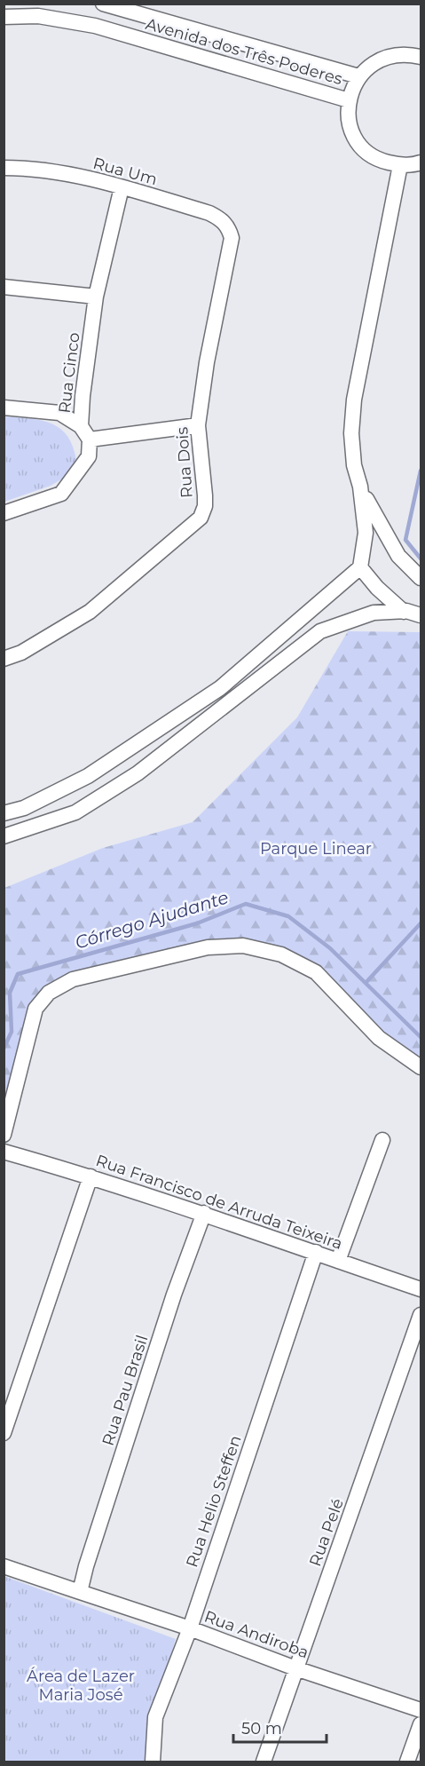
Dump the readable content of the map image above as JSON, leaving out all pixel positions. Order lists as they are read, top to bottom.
{
  "streets": {
    "street": [
      "Avenida dos Três Poderes",
      "Rua Um",
      "Rua Cinco",
      "Rua Dois",
      "Rua Francisco de Arruda Teixeira",
      "Rua Pau Brasil",
      "Rua Helio Steffen",
      "Rua Pelé",
      "Rua Andiroba"
    ]
  },
  "crossings": [
    ["Rua Um", "Rua Cinco"],
    ["Rua Um", "Rua Dois"],
    ["Rua Francisco de Arruda Teixeira", "Rua Pau Brasil"],
    ["Rua Francisco de Arruda Teixeira", "Rua Helio Steffen"],
    ["Rua Pau Brasil", "Rua Andiroba"],
    ["Rua Helio Steffen", "Rua Andiroba"],
    ["Rua Pelé", "Rua Andiroba"]
  ],
  "water": ["Córrego Ajudante"],
  "parks": ["Parque Linear", "Área de Lazer Maria José"],
  "scale_bar": "50 m"
}
